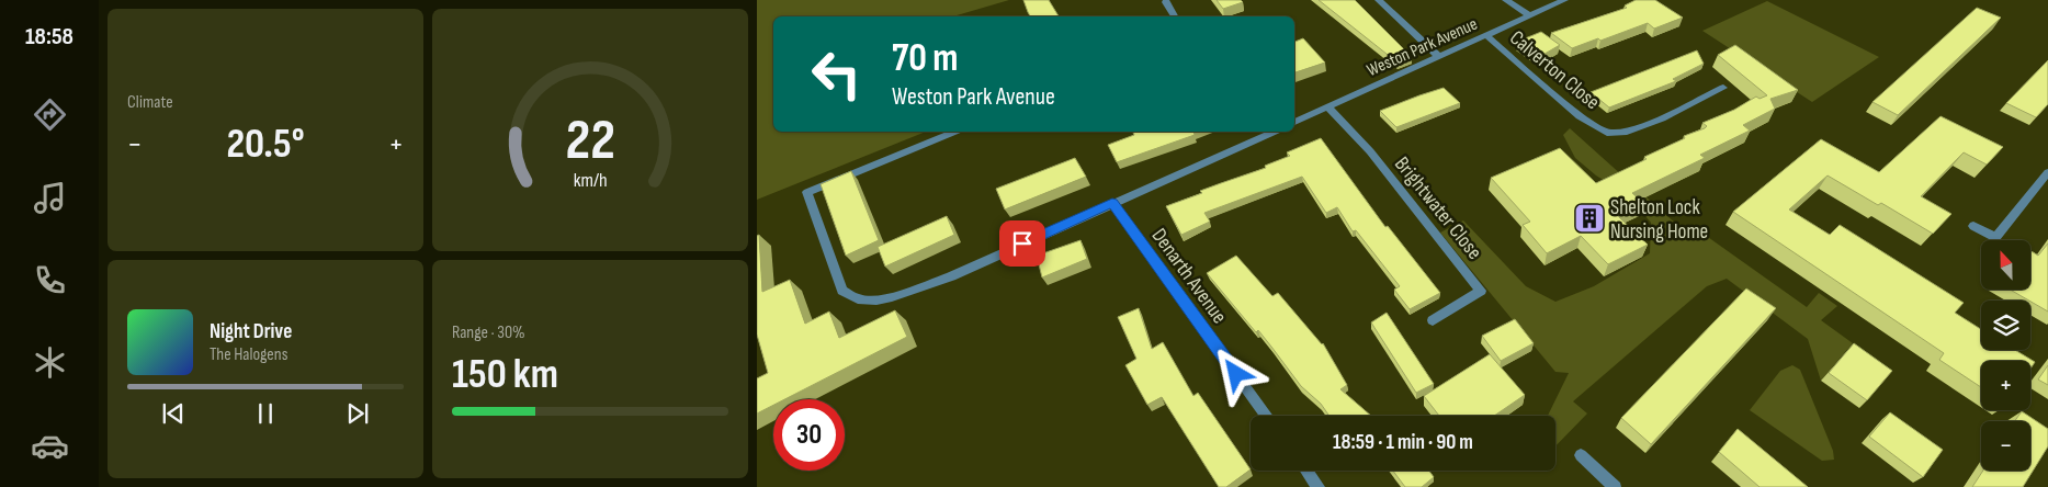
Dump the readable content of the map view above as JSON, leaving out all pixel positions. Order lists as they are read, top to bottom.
{
  "streets": {
    "street": [
      "Weston Park Avenue",
      "Calverton Close",
      "Brightwater Close",
      "Denarth Avenue"
    ]
  },
  "crossings": [
    ["Weston Park Avenue", "Calverton Close"],
    ["Weston Park Avenue", "Brightwater Close"]
  ],
  "places": {
    "building": ["Shelton Lock Nursing Home"]
  },
  "north": "top",
  "page": {
    "tabs": "18:58",
    "tile": [
      "Climate",
      ["Range · 30%", "150 km"]
    ],
    "turn": ["70 m", "Weston Park Avenue"],
    "heat": ["−", "20.5°", "+"],
    "map_buttons": ["+", "−"],
    "song": ["Night Drive", "The Halogens"],
    "limit": "30",
    "trip": "18:59 · 1 min · 90 m",
    "gauge": ["22", "km/h"]
  }
}
